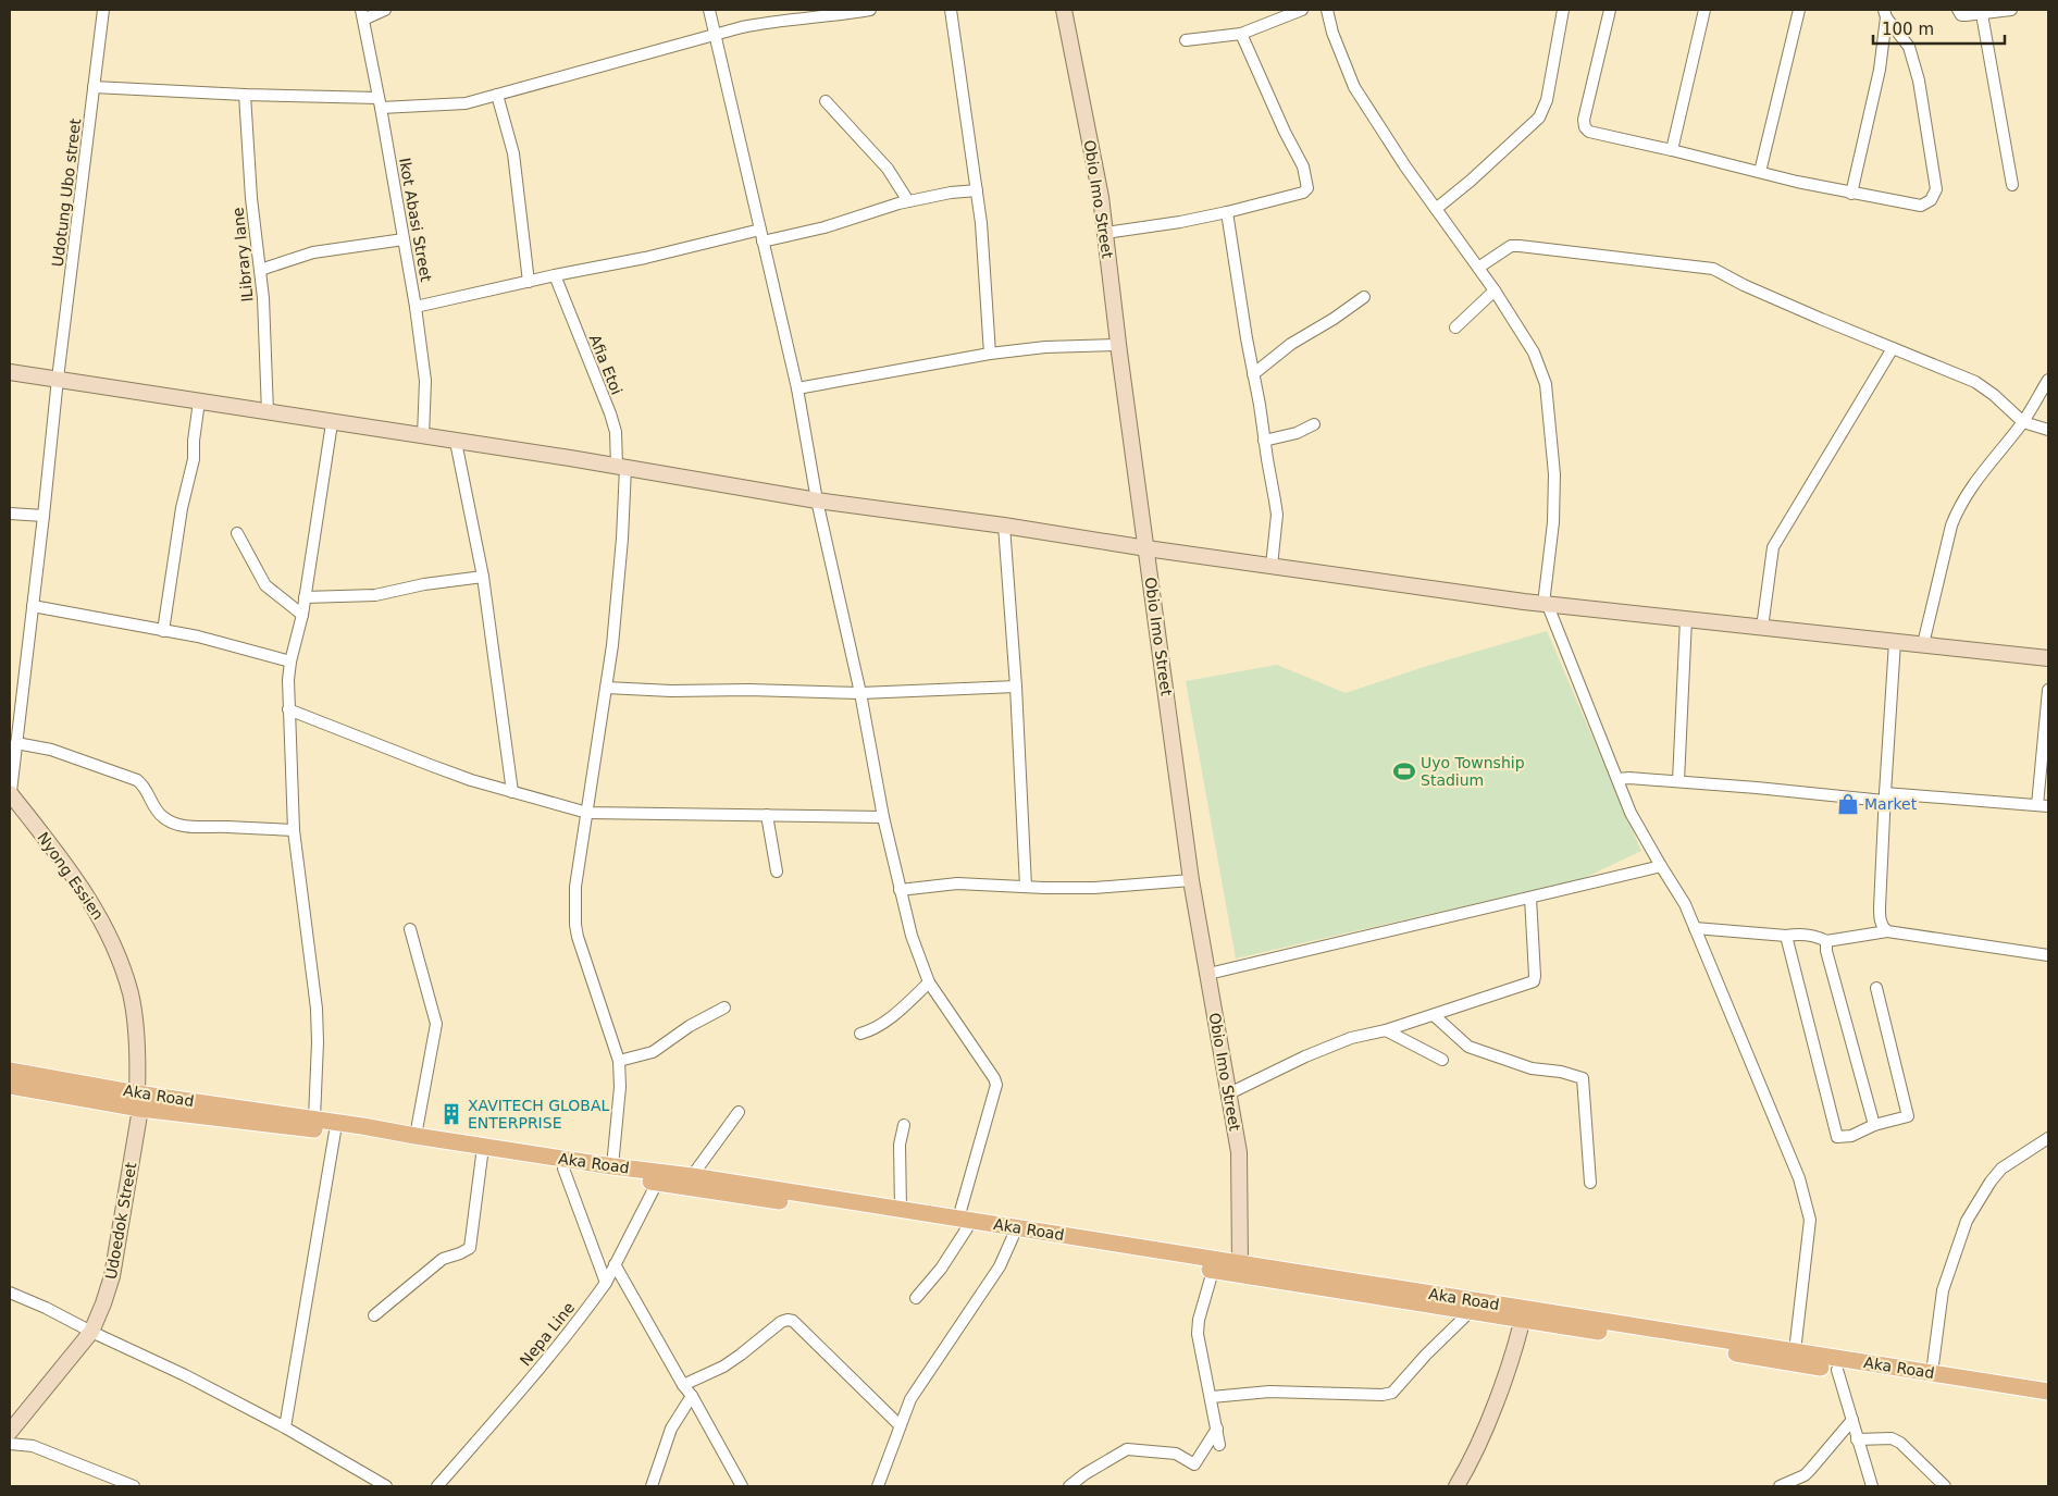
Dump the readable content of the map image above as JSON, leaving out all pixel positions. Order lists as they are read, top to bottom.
{
  "streets": {
    "main road": ["Aka Road"],
    "street": [
      "Udotung Ubo street",
      "Obio Imo Street",
      "Ikot Abasi Street",
      "lLibrary lane",
      "Afia Etoi",
      "Nyong Essien",
      "Udoedok Street",
      "Nepa Line"
    ]
  },
  "crossings": [
    ["Udotung Ubo street", "Nyong Essien"],
    ["Obio Imo Street", "Aka Road"],
    ["Afia Etoi", "Aka Road"],
    ["Nyong Essien", "Aka Road"],
    ["Nyong Essien", "Udoedok Street"],
    ["Aka Road", "Udoedok Street"],
    ["Aka Road", "Nepa Line"]
  ],
  "places": {
    "sports": ["Uyo Township Stadium"],
    "shop": ["Market"],
    "building": ["XAVITECH GLOBAL ENTERPRISE"]
  },
  "scale_bar": "100 m"
}
